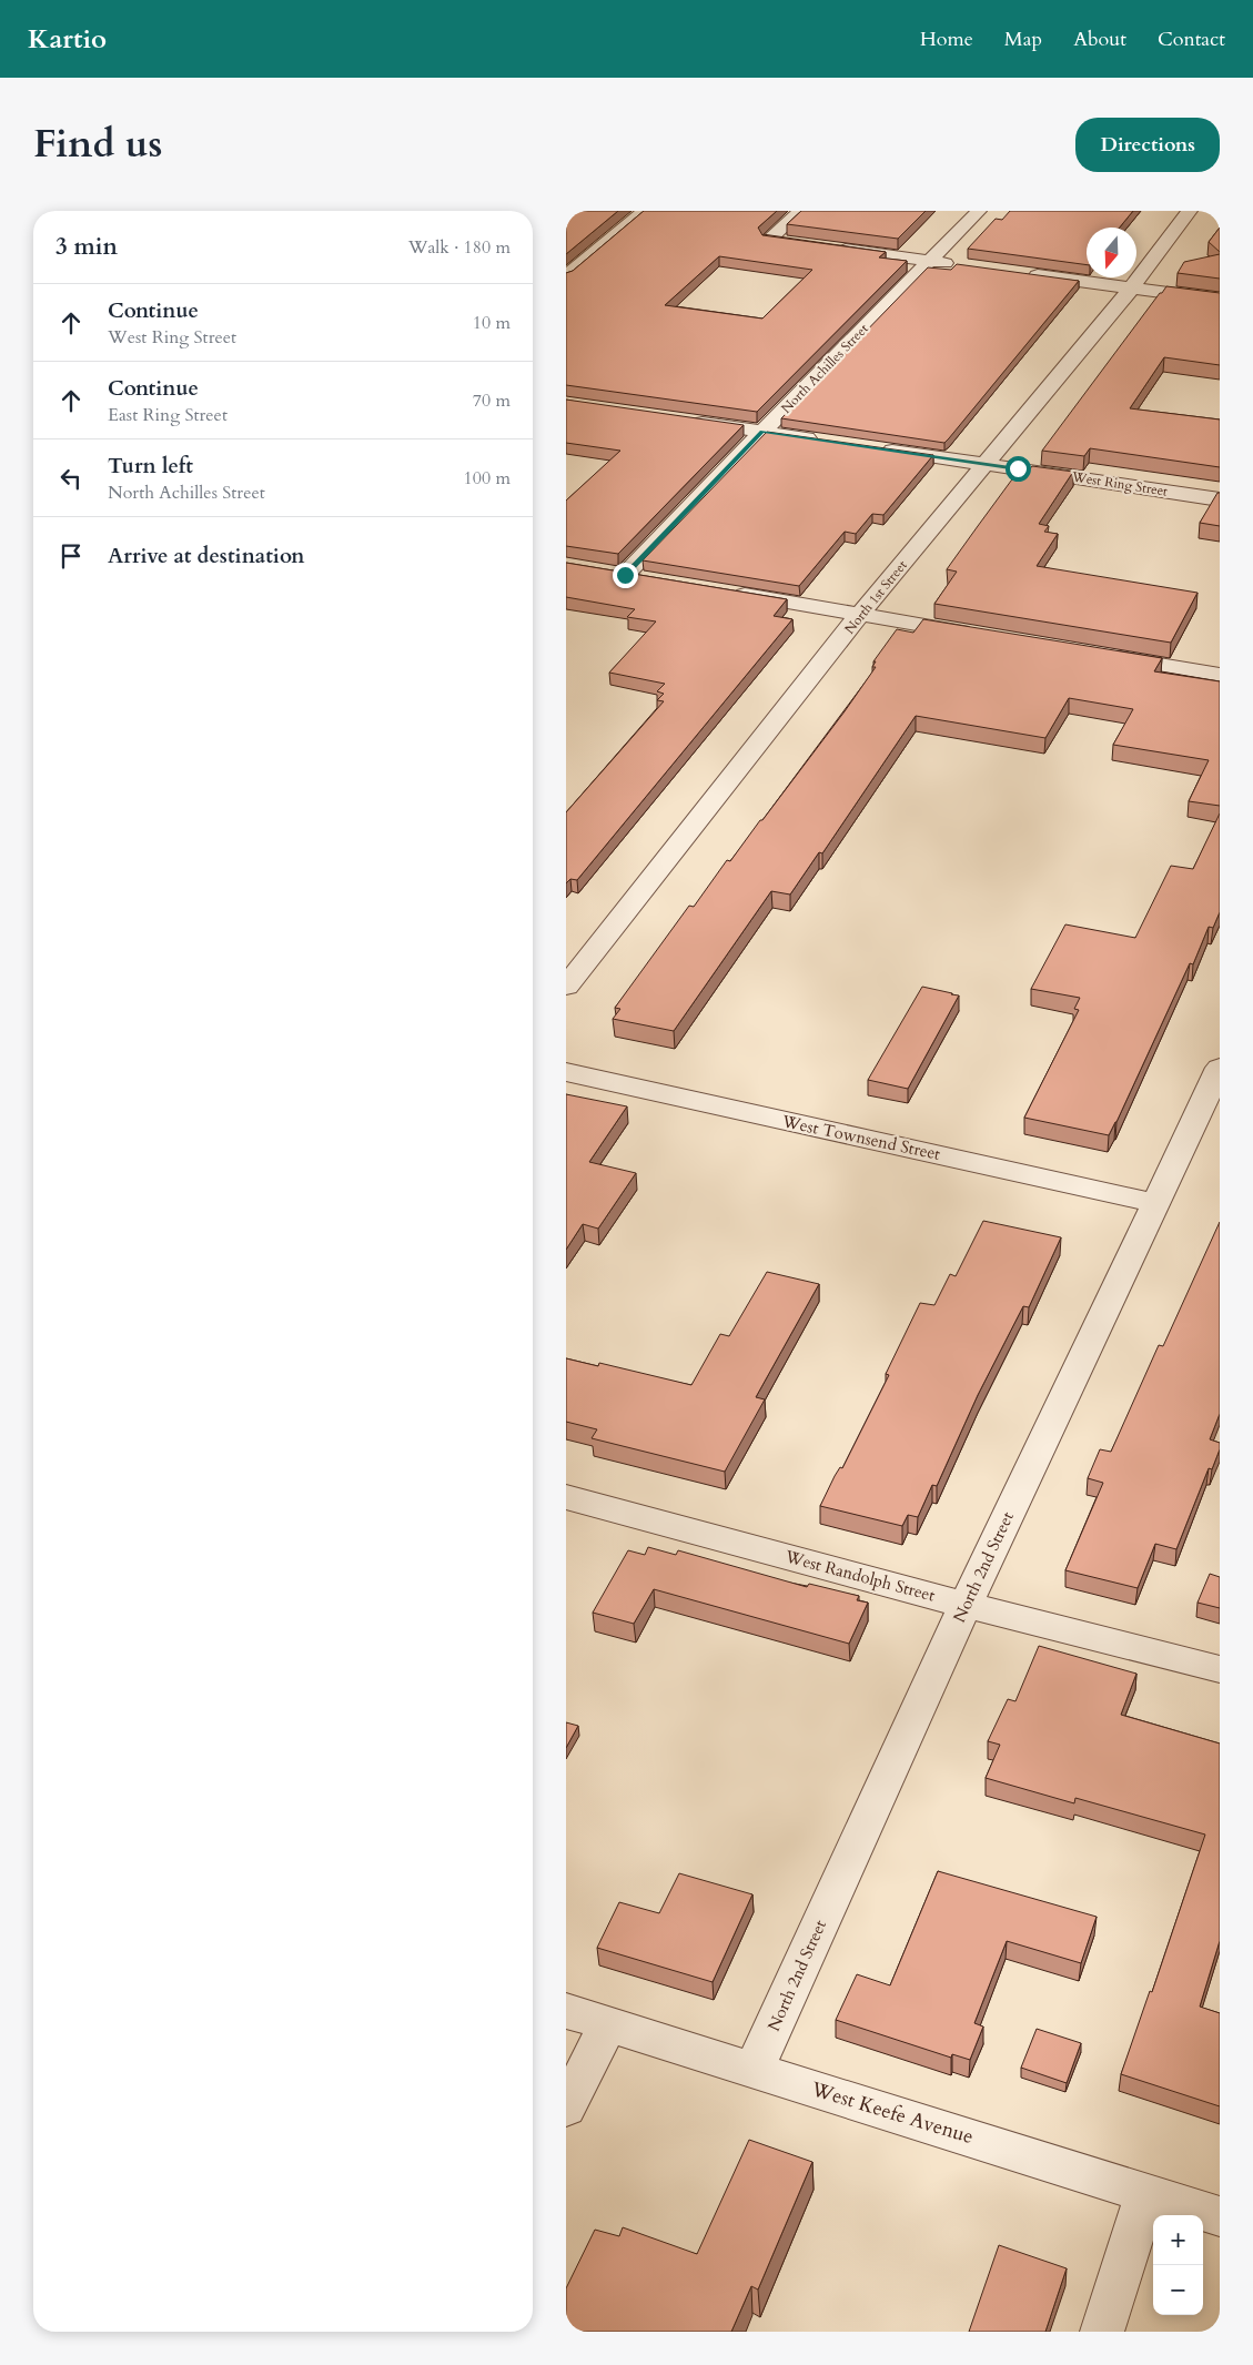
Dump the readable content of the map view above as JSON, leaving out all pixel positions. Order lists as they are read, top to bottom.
{
  "streets": {
    "street": [
      "North Achilles Street",
      "West Ring Street",
      "North 1st Street",
      "West Townsend Street",
      "North 2nd Street",
      "West Randolph Street",
      "West Keefe Avenue"
    ]
  },
  "crossings": [
    ["West Ring Street", "North 1st Street"],
    ["West Townsend Street", "North 2nd Street"],
    ["North 2nd Street", "West Randolph Street"],
    ["North 2nd Street", "West Keefe Avenue"]
  ],
  "north": "bottom",
  "page": {
    "header": "Kartio",
    "nav": [
      "Home",
      "Map",
      "About",
      "Contact"
    ],
    "title": "Find us",
    "buttons": "Directions",
    "heading": ["3 min", "Walk · 180 m"],
    "list": [
      ["Continue", "West Ring Street", "10 m"],
      ["Continue", "East Ring Street", "70 m"],
      ["Turn left", "North Achilles Street", "100 m"],
      "Arrive at destination"
    ],
    "map_buttons": ["+", "−"]
  }
}
